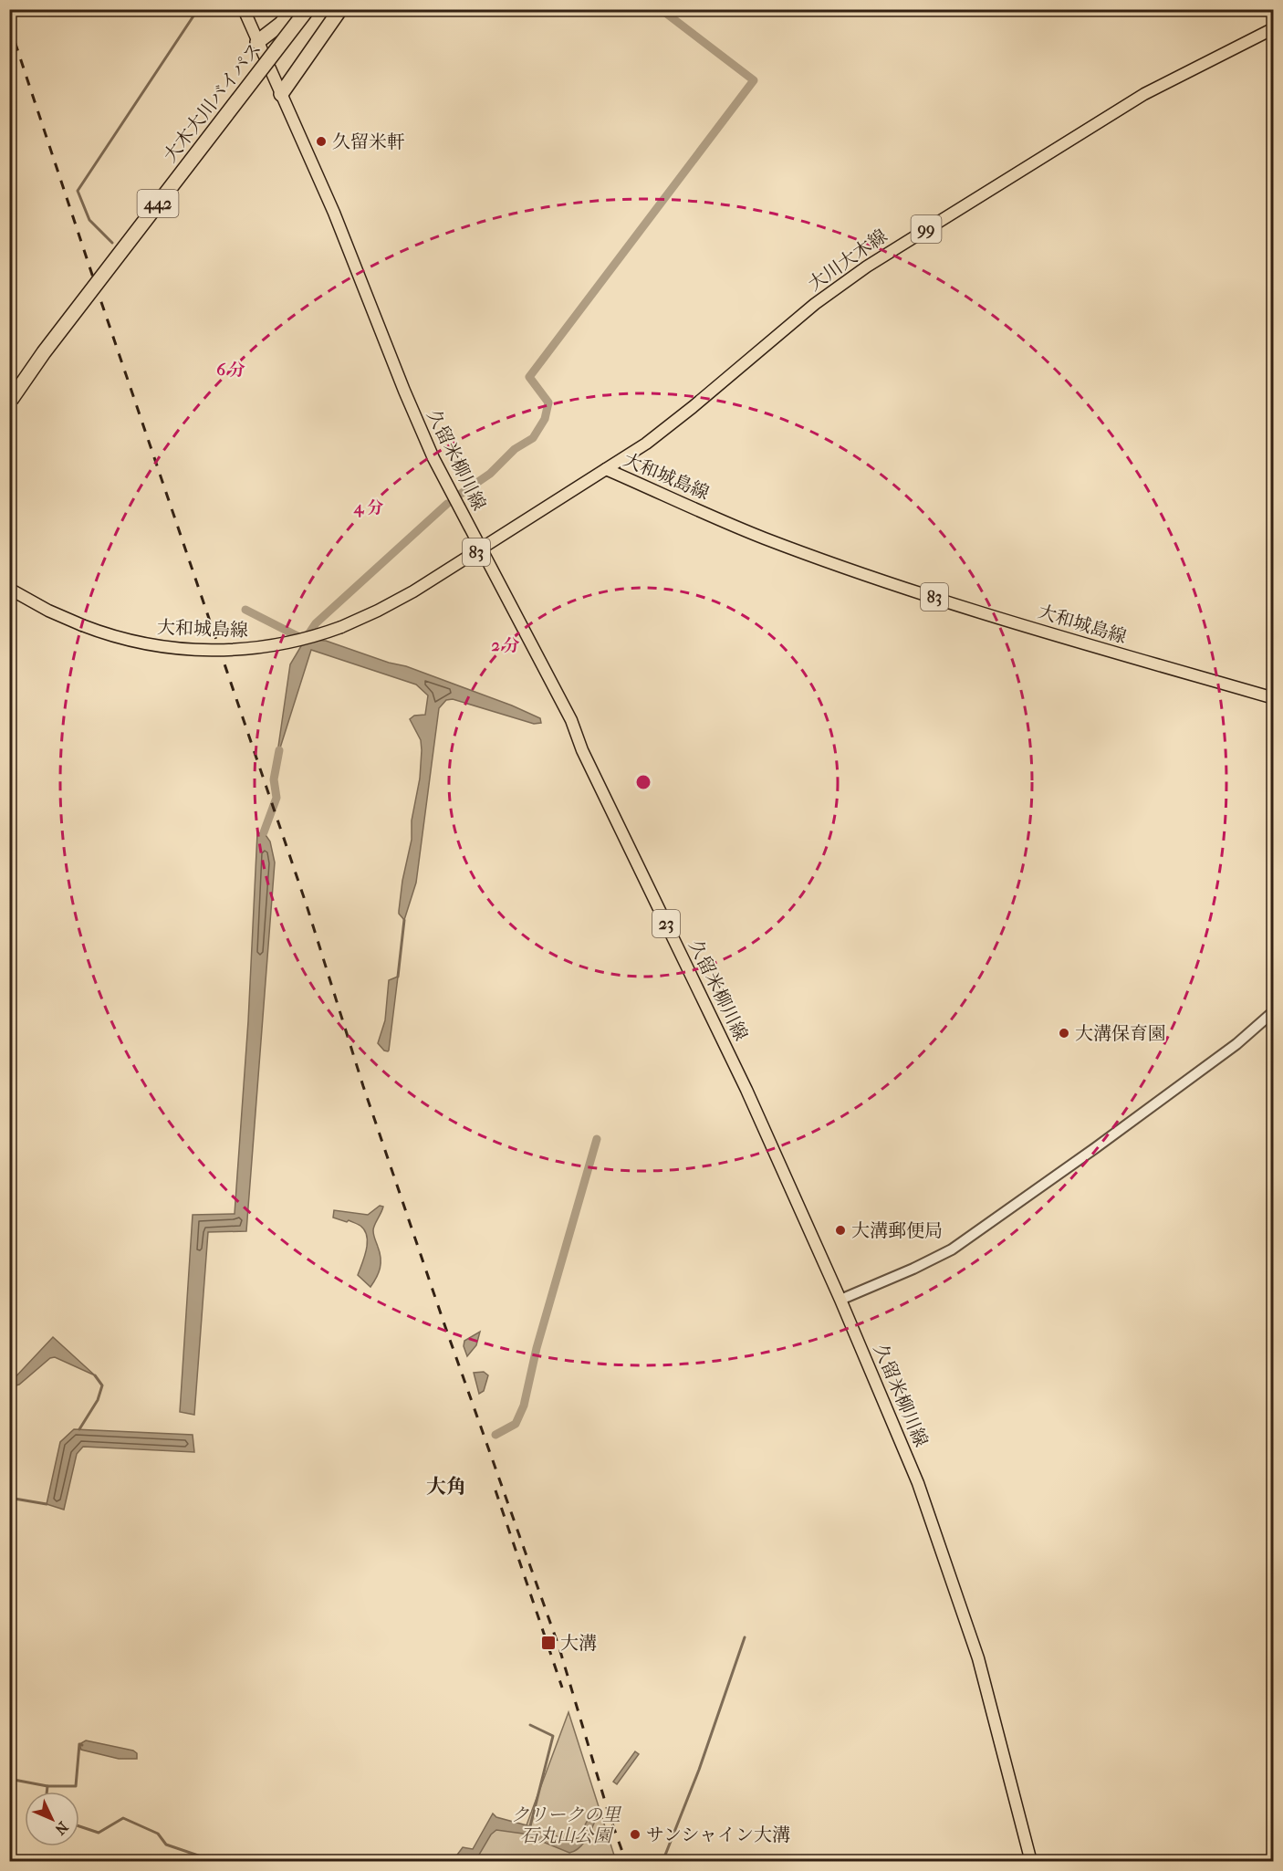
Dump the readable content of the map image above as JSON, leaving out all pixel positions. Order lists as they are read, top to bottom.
{
  "streets": {
    "highway": ["大木大川バイパス", "442"],
    "main road": [
      "99",
      "大川大木線",
      "久留米柳川線",
      "大和城島線",
      "83",
      "23"
    ]
  },
  "crossings": [
    ["大川大木線", "大和城島線"],
    ["久留米柳川線", "大和城島線"]
  ],
  "districts": ["大角"],
  "parks": ["クリークの里 石丸山公園"],
  "places": {
    "other": [
      "久留米軒",
      "大溝保育園",
      "大溝郵便局",
      "サンシャイン大溝"
    ],
    "transit": ["大溝"]
  },
  "north": "bottom right",
  "rings": ["6 分", "4 分", "2 分"]
}
